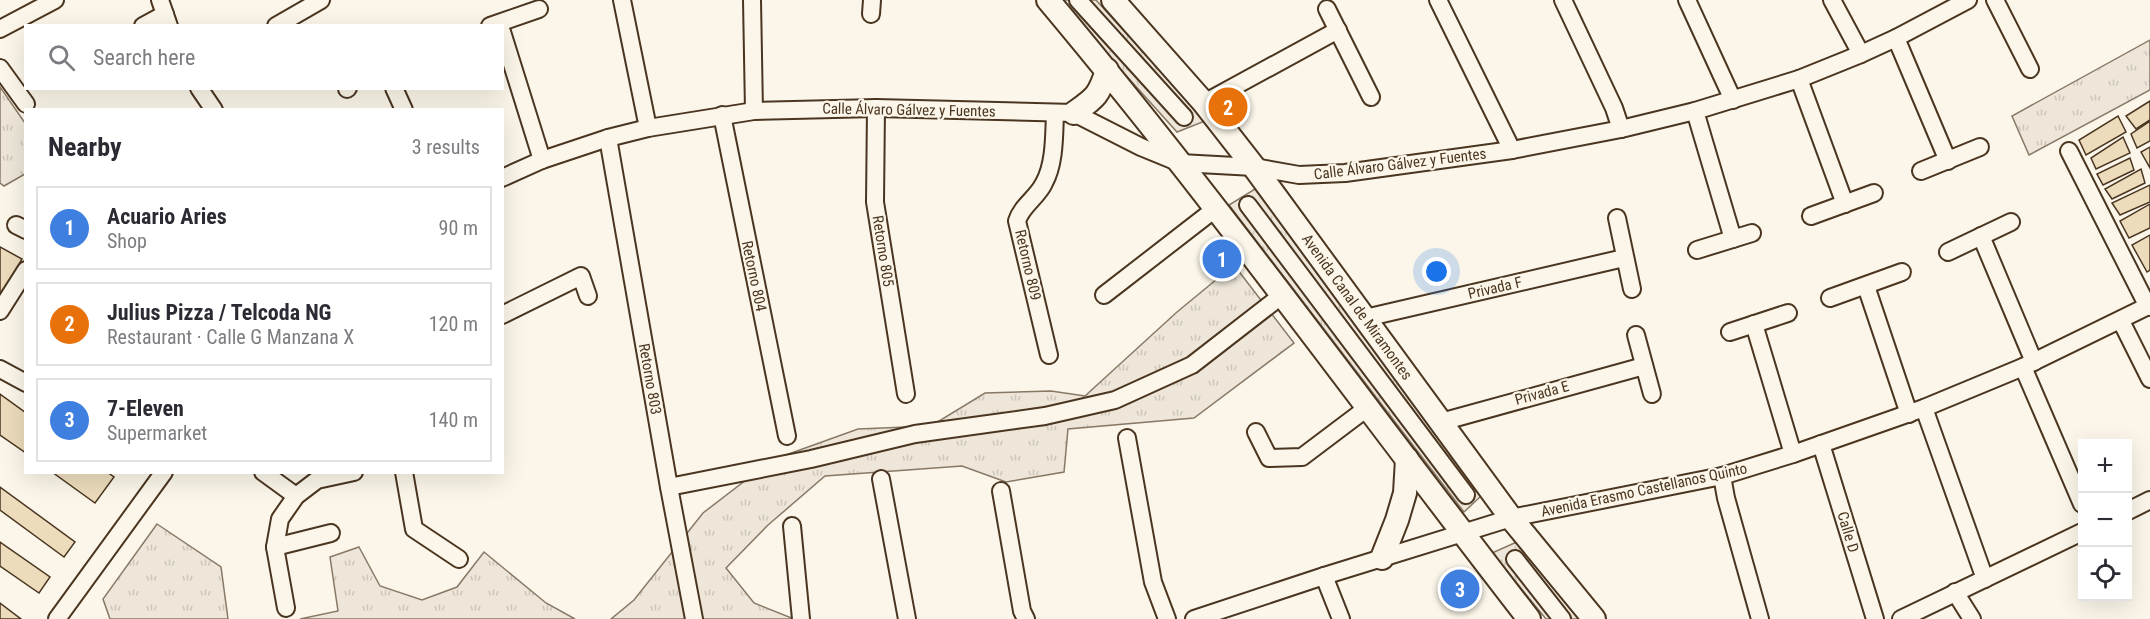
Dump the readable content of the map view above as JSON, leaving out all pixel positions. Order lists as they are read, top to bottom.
{
  "streets": {
    "main road": ["Avenida Canal de Miramontes"],
    "street": [
      "Calle Álvaro Gálvez y Fuentes",
      "Retorno 805",
      "Retorno 809",
      "Retorno 804",
      "Privada F",
      "Retorno 803",
      "Privada E",
      "Avenida Erasmo Castellanos Quinto",
      "Calle D"
    ]
  },
  "crossings": [
    ["Calle Álvaro Gálvez y Fuentes", "Retorno 805"],
    ["Calle Álvaro Gálvez y Fuentes", "Retorno 809"],
    ["Calle Álvaro Gálvez y Fuentes", "Retorno 804"],
    ["Calle Álvaro Gálvez y Fuentes", "Avenida Canal de Miramontes"],
    ["Calle Álvaro Gálvez y Fuentes", "Retorno 803"],
    ["Privada F", "Avenida Canal de Miramontes"],
    ["Avenida Canal de Miramontes", "Privada E"],
    ["Avenida Canal de Miramontes", "Avenida Erasmo Castellanos Quinto"],
    ["Avenida Erasmo Castellanos Quinto", "Calle D"]
  ],
  "page": {
    "search": "Search here",
    "pins": ["2", "1", "3"],
    "heading": ["Nearby", "3 results"],
    "list": [
      {
        "mark": "1",
        "name": "Acuario Aries",
        "note": "Shop",
        "value": "90 m"
      },
      {
        "mark": "2",
        "name": "Julius Pizza / Telcoda NG",
        "note": "Restaurant · Calle G Manzana X",
        "value": "120 m"
      },
      {
        "mark": "3",
        "name": "7-Eleven",
        "note": "Supermarket",
        "value": "140 m"
      }
    ],
    "map_buttons": ["+", "−"]
  }
}
